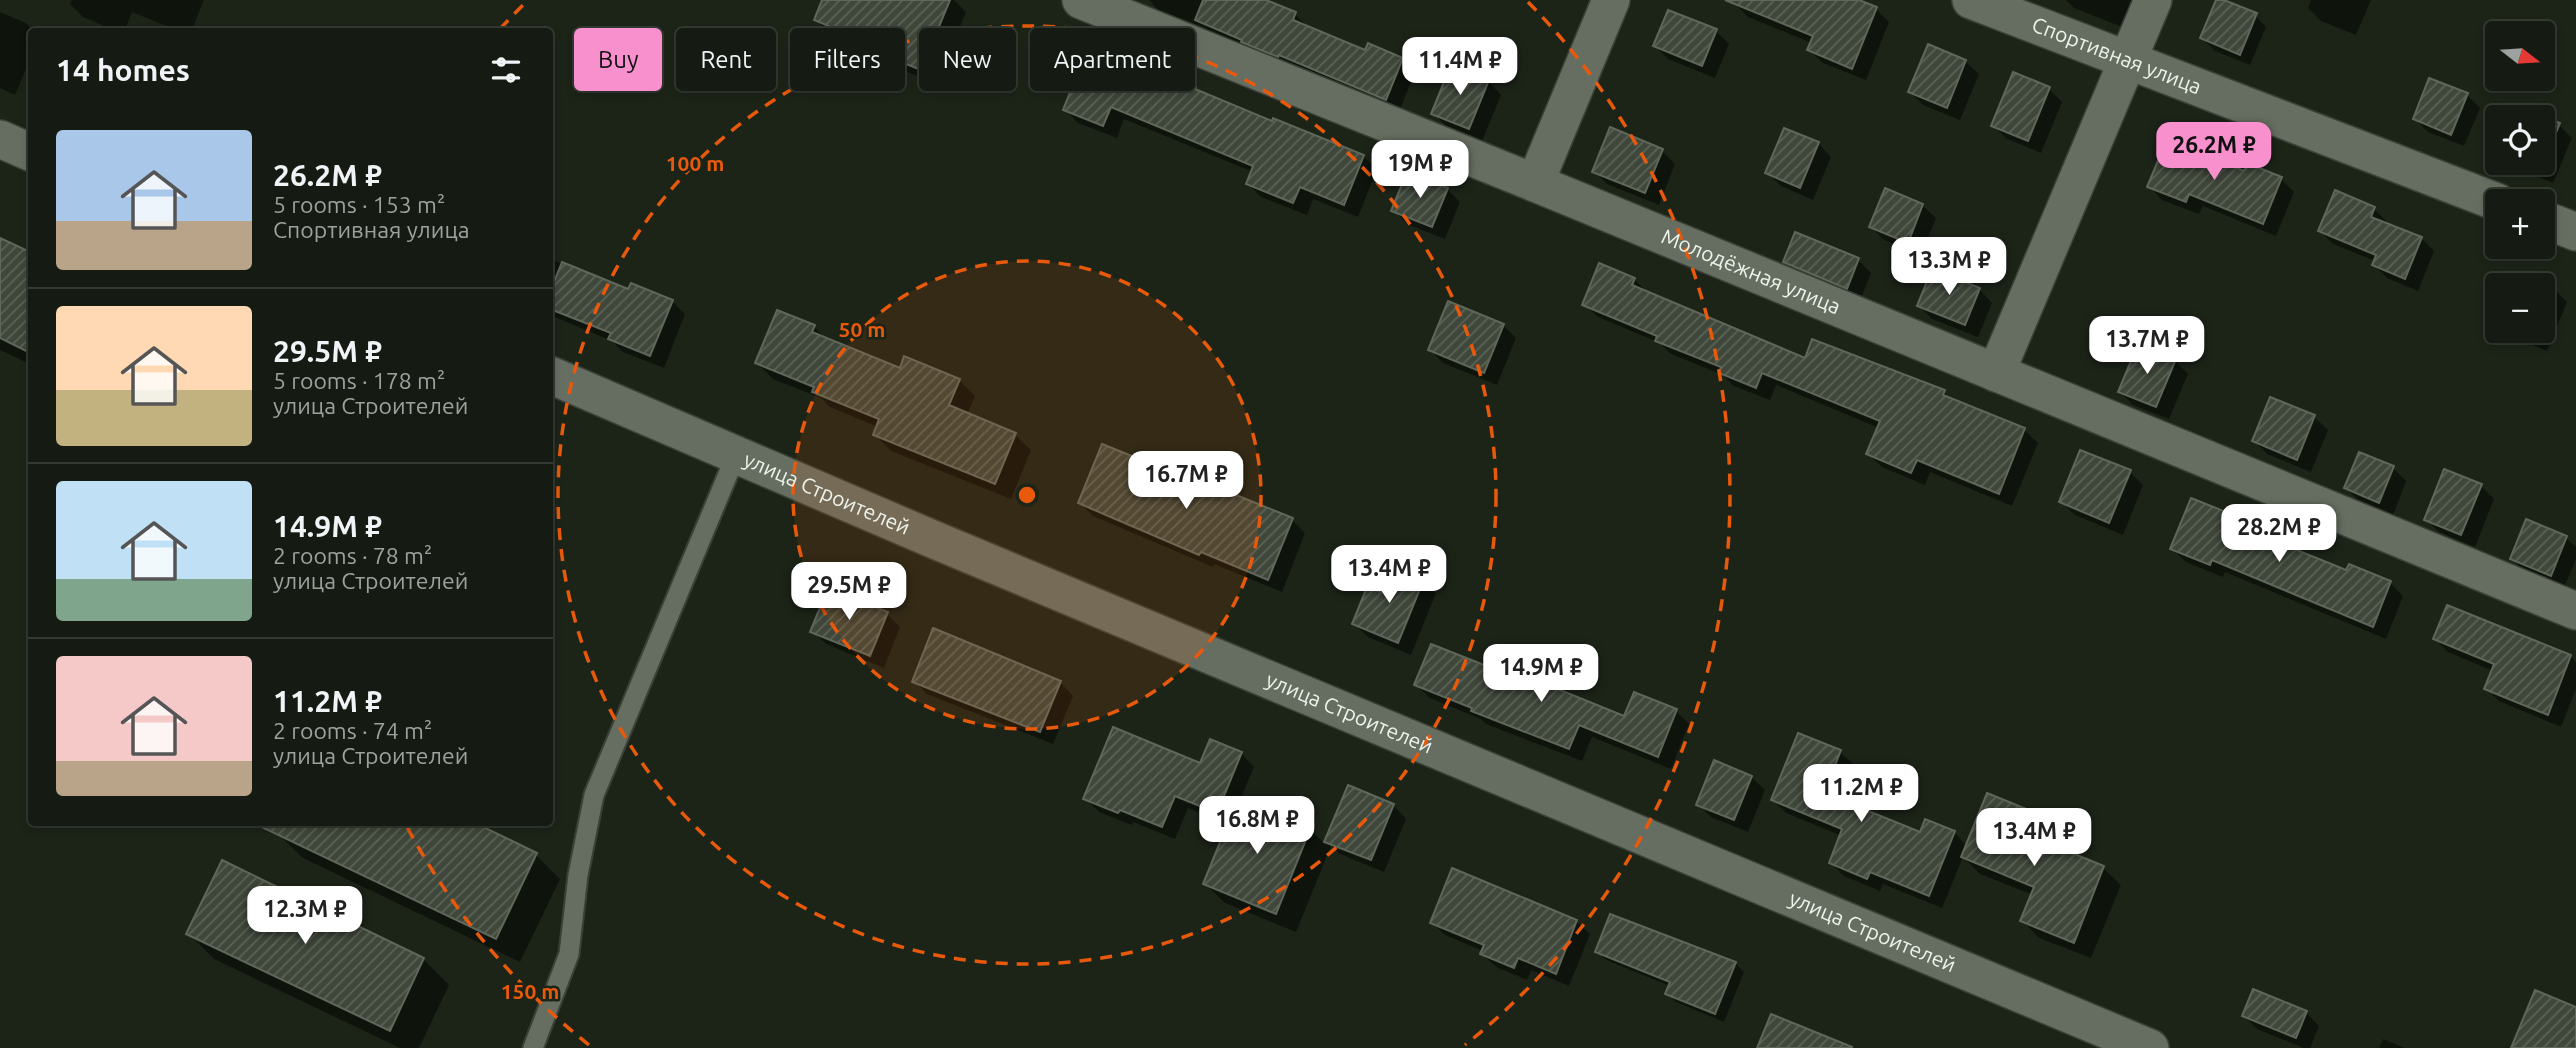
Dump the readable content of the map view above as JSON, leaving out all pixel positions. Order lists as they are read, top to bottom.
{
  "streets": {
    "street": ["Спортивная улица", "Молодёжная улица", "улица Строителей"]
  },
  "north": "right",
  "page": {
    "map_buttons": ["+", "−"],
    "chip": [
      "Buy",
      "Rent",
      "Filters",
      "New",
      "Apartment"
    ],
    "heading": "14 homes",
    "price": [
      "11.4M ₽",
      "26.2M ₽",
      "19M ₽",
      "13.3M ₽",
      "13.7M ₽",
      "16.7M ₽",
      "28.2M ₽",
      "13.4M ₽",
      "29.5M ₽",
      "14.9M ₽",
      "11.2M ₽",
      "16.8M ₽",
      "13.4M ₽",
      "12.3M ₽"
    ],
    "list": [
      {
        "name": "26.2M ₽",
        "note": "5 rooms · 153 m² · Спортивная улица"
      },
      {
        "name": "29.5M ₽",
        "note": "5 rooms · 178 m² · улица Строителей"
      },
      {
        "name": "14.9M ₽",
        "note": "2 rooms · 78 m² · улица Строителей"
      },
      {
        "name": "11.2M ₽",
        "note": "2 rooms · 74 m² · улица Строителей"
      }
    ]
  },
  "rings": ["100 m", "50 m", "150 m"]
}
